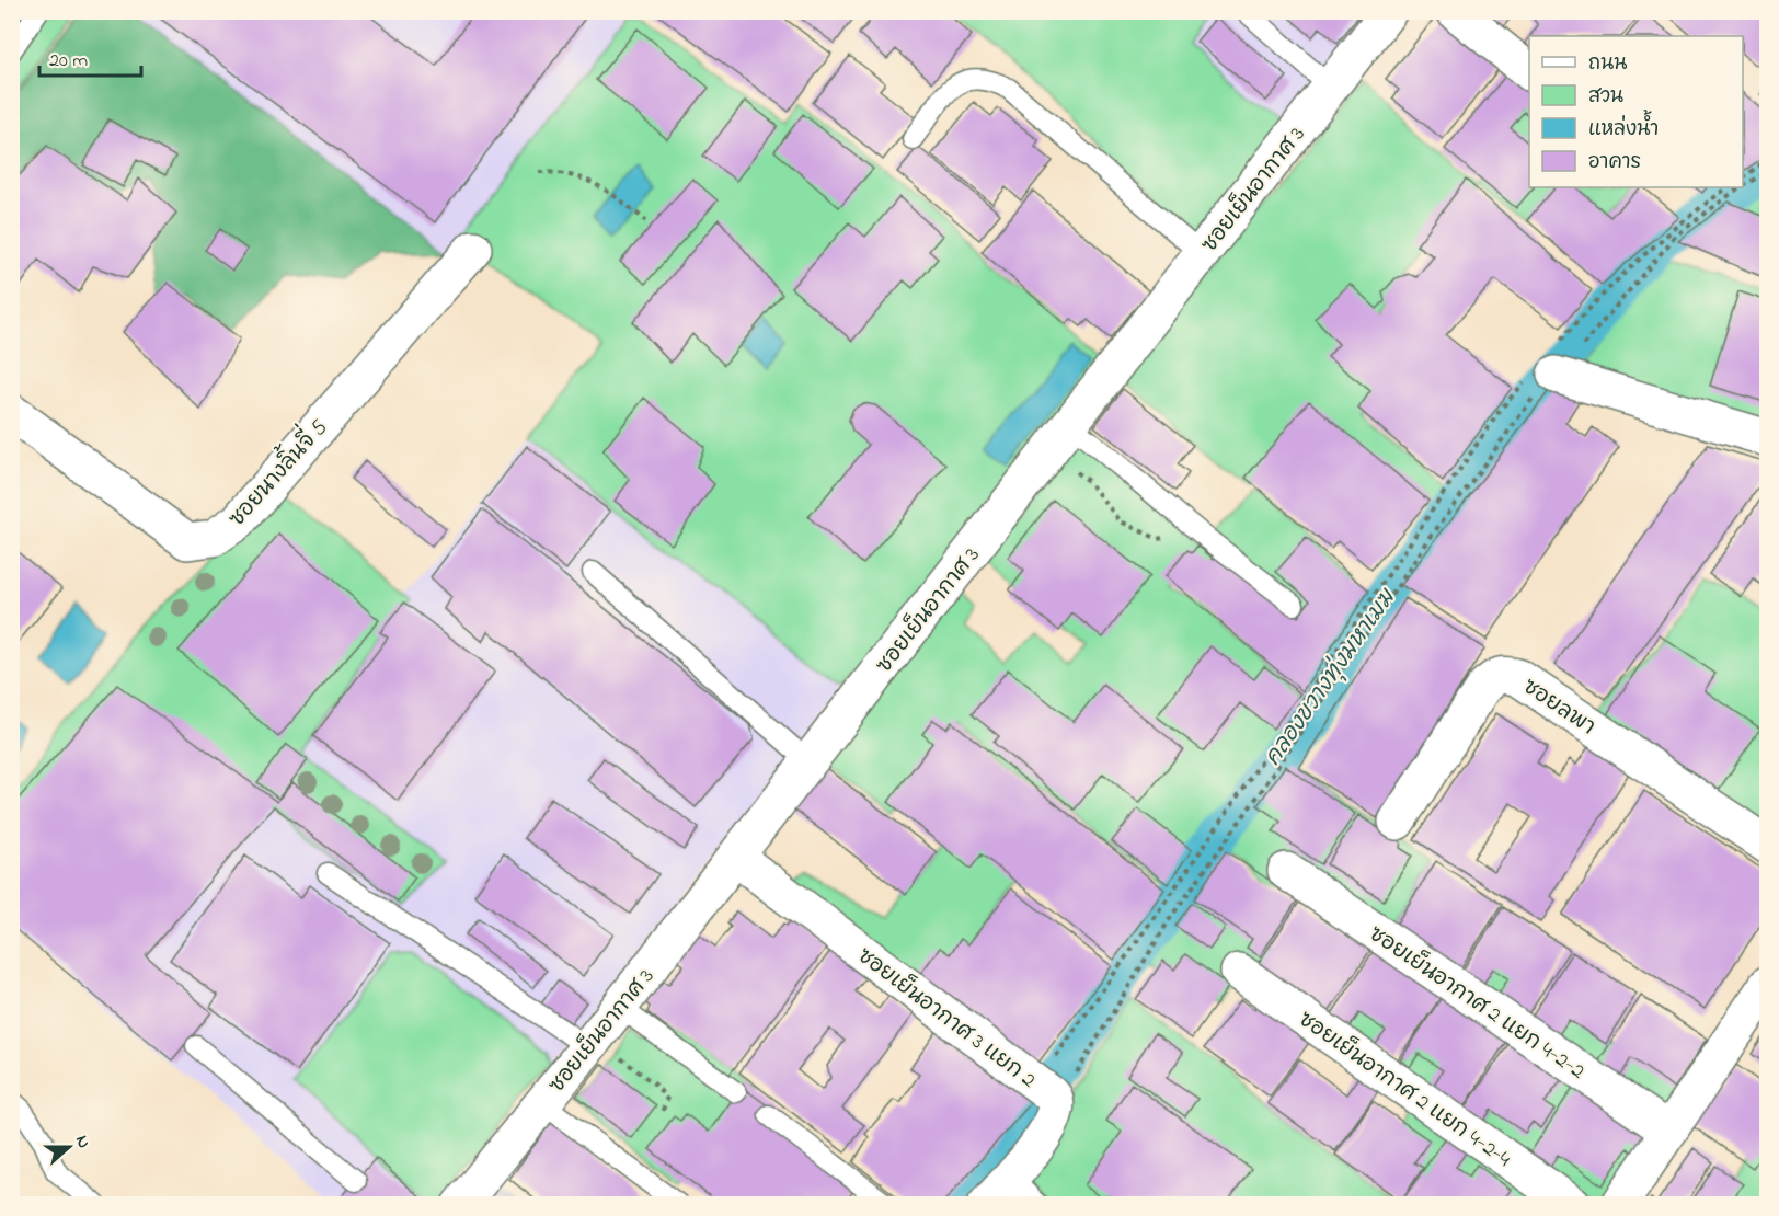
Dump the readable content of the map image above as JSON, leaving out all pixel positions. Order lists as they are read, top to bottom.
{
  "streets": {
    "street": [
      "ซอยเย็นอากาศ 3",
      "ซอยนางลิ้นจี่ 5",
      "ซอยลพา",
      "ซอยเย็นอากาศ 2 แยก 4-2-2",
      "ซอยเย็นอากาศ 3 แยก 2",
      "ซอยเย็นอากาศ 2 แยก 4-2-4"
    ]
  },
  "crossings": [
    ["ซอยเย็นอากาศ 3", "ซอยเย็นอากาศ 3 แยก 2"]
  ],
  "water": ["คลองขวางทุ่งมหาเมฆ"],
  "legend": [
    "ถนน",
    "สวน",
    "แหล่งน้ำ",
    "อาคาร"
  ],
  "scale_bar": "20 m",
  "north": "right"
}
